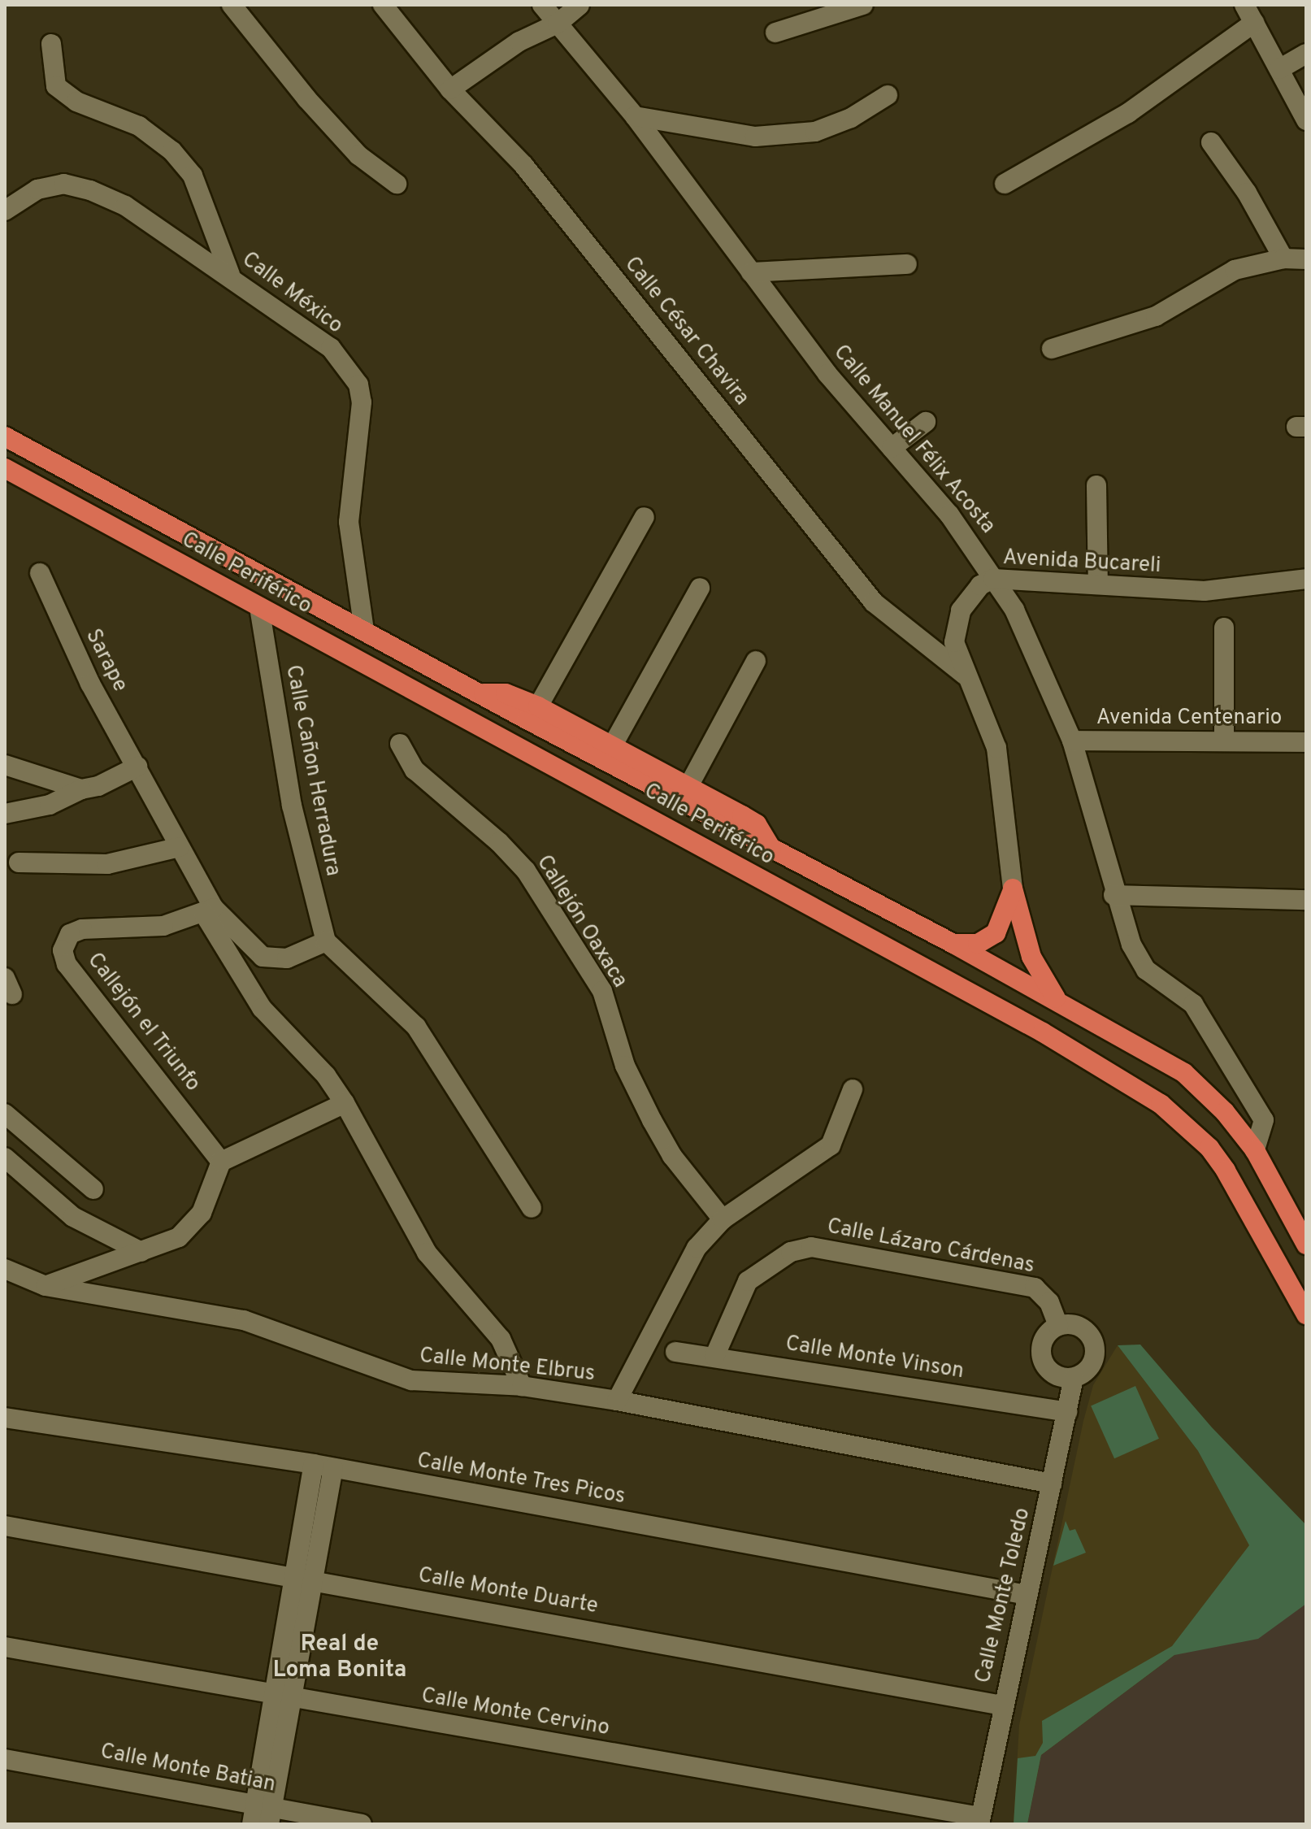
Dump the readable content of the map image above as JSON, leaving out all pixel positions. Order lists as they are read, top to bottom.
{
  "streets": {
    "highway": ["Calle Periférico"],
    "street": [
      "Calle México",
      "Calle César Chavira",
      "Calle Manuel Félix Acosta",
      "Avenida Bucareli",
      "Sarape",
      "Avenida Centenario",
      "Calle Cañon Herradura",
      "Callejón Oaxaca",
      "Callejón el Triunfo",
      "Calle Lázaro Cárdenas",
      "Calle Monte Vinson",
      "Calle Monte Elbrus",
      "Calle Monte Tres Picos",
      "Calle Monte Duarte",
      "Calle Monte Toledo",
      "Calle Monte Cervino",
      "Calle Monte Batian"
    ]
  },
  "crossings": [
    ["Calle México", "Calle Periférico"],
    ["Calle César Chavira", "Avenida Bucareli"],
    ["Calle Manuel Félix Acosta", "Avenida Bucareli"],
    ["Calle Manuel Félix Acosta", "Calle Periférico"],
    ["Calle Manuel Félix Acosta", "Avenida Centenario"],
    ["Calle Periférico", "Calle Cañon Herradura"],
    ["Sarape", "Callejón el Triunfo"],
    ["Calle Lázaro Cárdenas", "Calle Monte Vinson"],
    ["Calle Lázaro Cárdenas", "Calle Monte Toledo"],
    ["Calle Monte Vinson", "Calle Monte Toledo"],
    ["Calle Monte Elbrus", "Calle Monte Toledo"],
    ["Calle Monte Tres Picos", "Calle Monte Toledo"],
    ["Calle Monte Duarte", "Calle Monte Toledo"],
    ["Calle Monte Toledo", "Calle Monte Cervino"]
  ],
  "districts": ["Real de Loma Bonita"]
}
